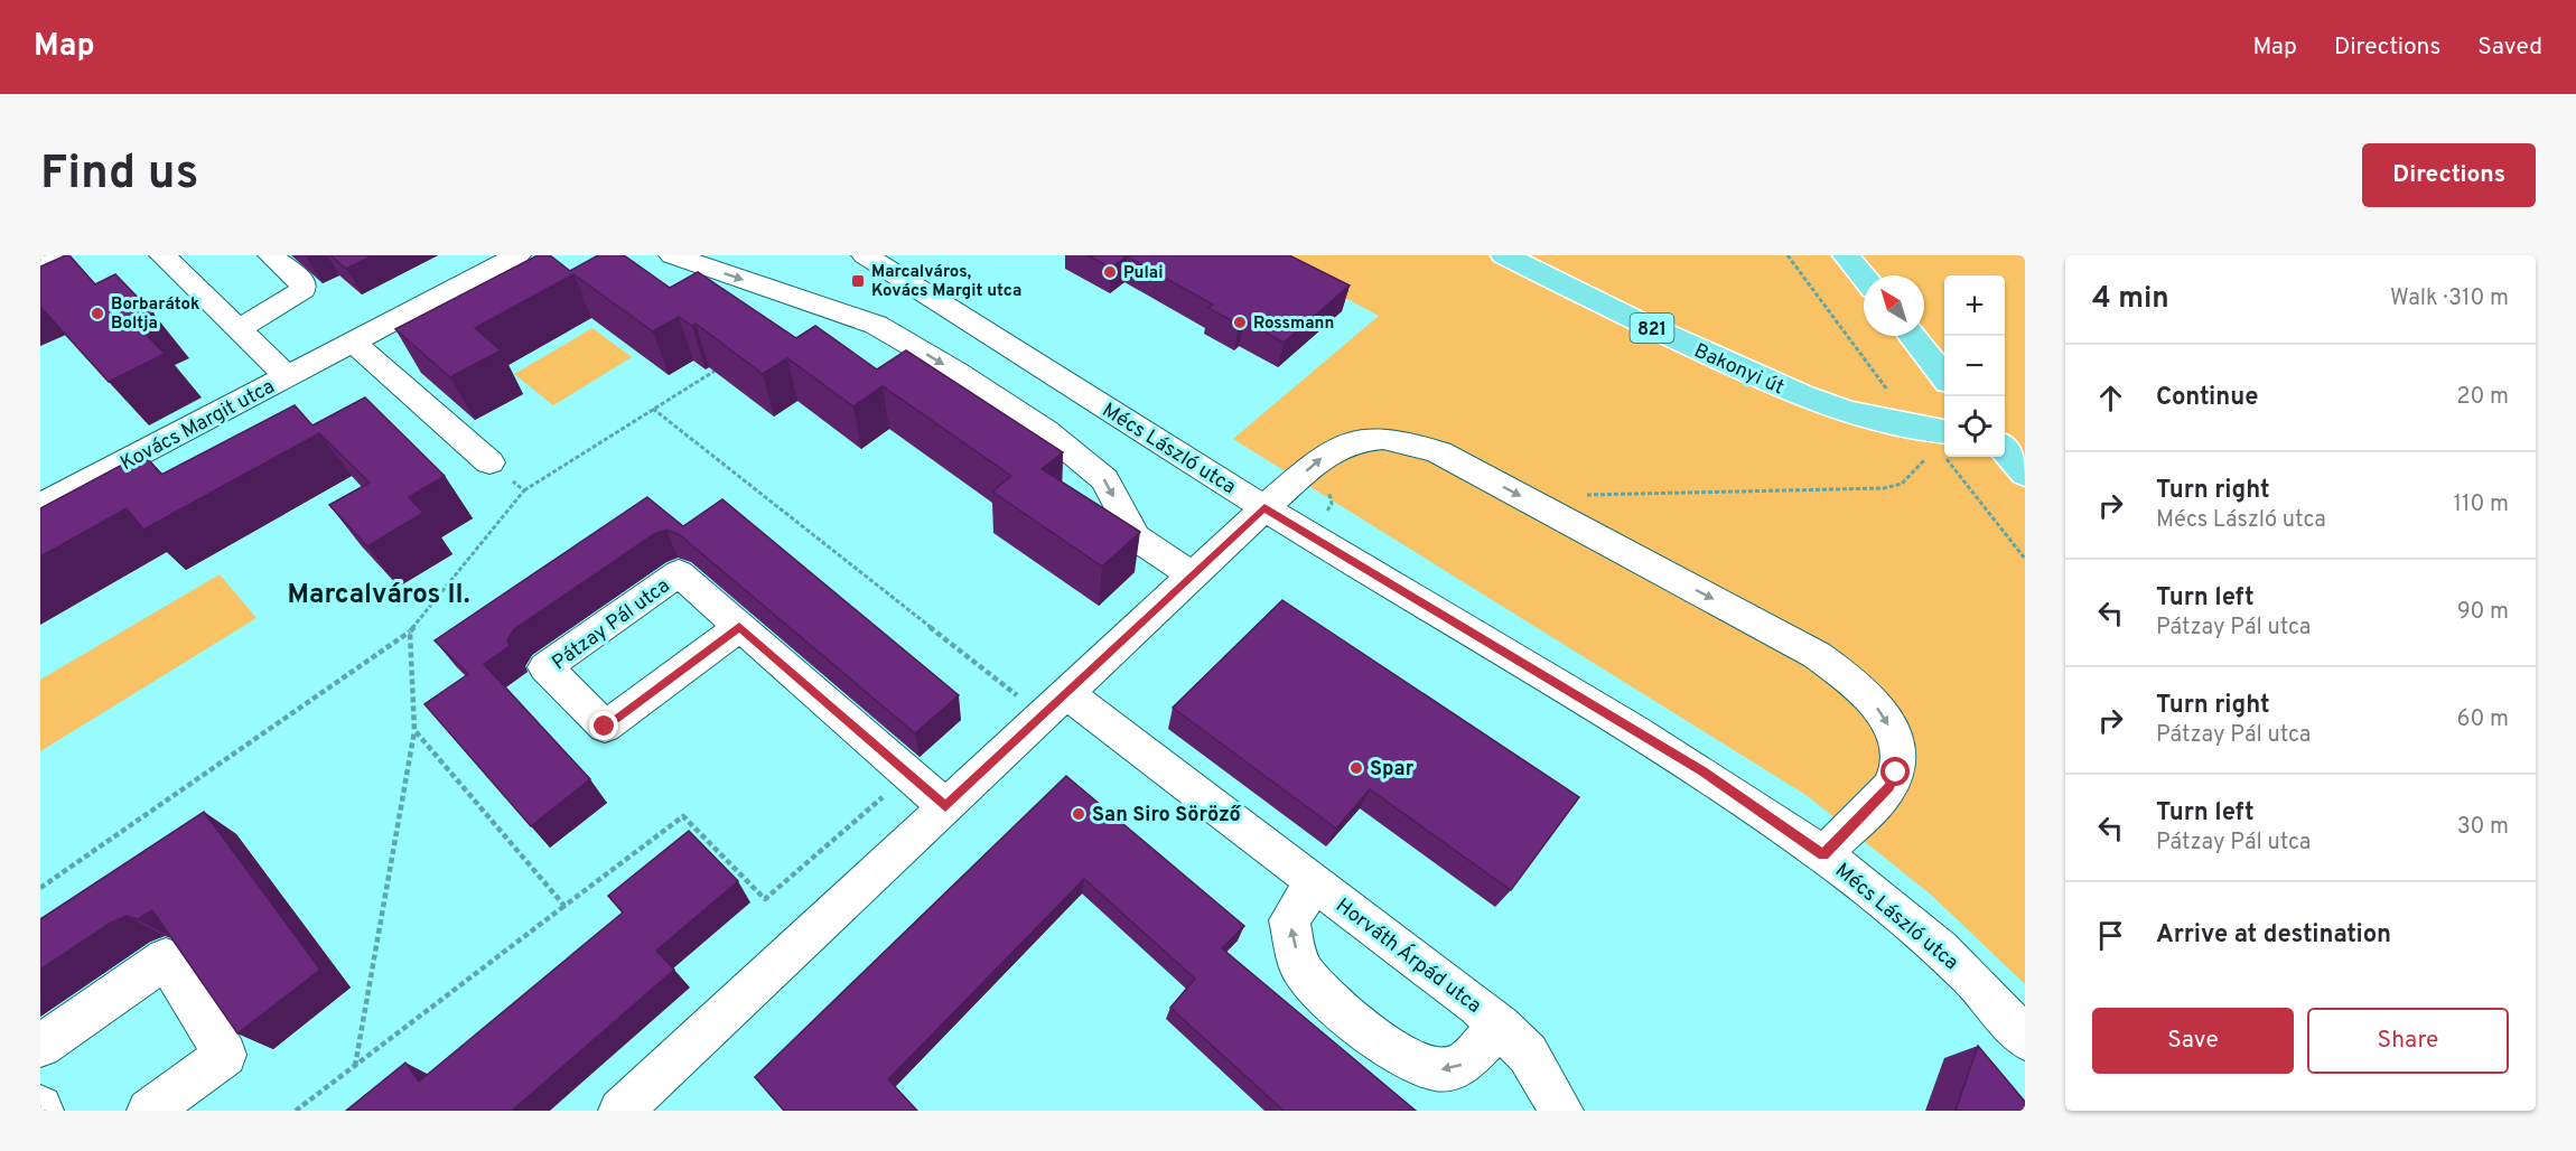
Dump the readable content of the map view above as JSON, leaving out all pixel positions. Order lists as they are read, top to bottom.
{
  "streets": {
    "main road": ["821", "Bakonyi út"],
    "street": [
      "Kovács Margit utca",
      "Mécs László utca",
      "Pátzay Pál utca",
      "Horváth Árpád utca"
    ]
  },
  "districts": ["Marcalváros II."],
  "places": {
    "other": [
      "Pulai",
      "Borbarátok Boltja",
      "Rossmann",
      "Spar",
      "San Siro Söröző"
    ],
    "transit": ["Marcalváros, Kovács Margit utca"]
  },
  "north": "top left",
  "page": {
    "header": "Map",
    "nav": ["Map", "Directions", "Saved"],
    "buttons": [
      "Directions",
      ["Save", "Share"]
    ],
    "title": "Find us",
    "heading": ["4 min", "Walk · 310 m"],
    "map_buttons": ["+", "−"],
    "list": [
      ["Continue", "20 m"],
      ["Turn right", "Mécs László utca", "110 m"],
      ["Turn left", "Pátzay Pál utca", "90 m"],
      ["Turn right", "Pátzay Pál utca", "60 m"],
      ["Turn left", "Pátzay Pál utca", "30 m"],
      "Arrive at destination"
    ]
  }
}
